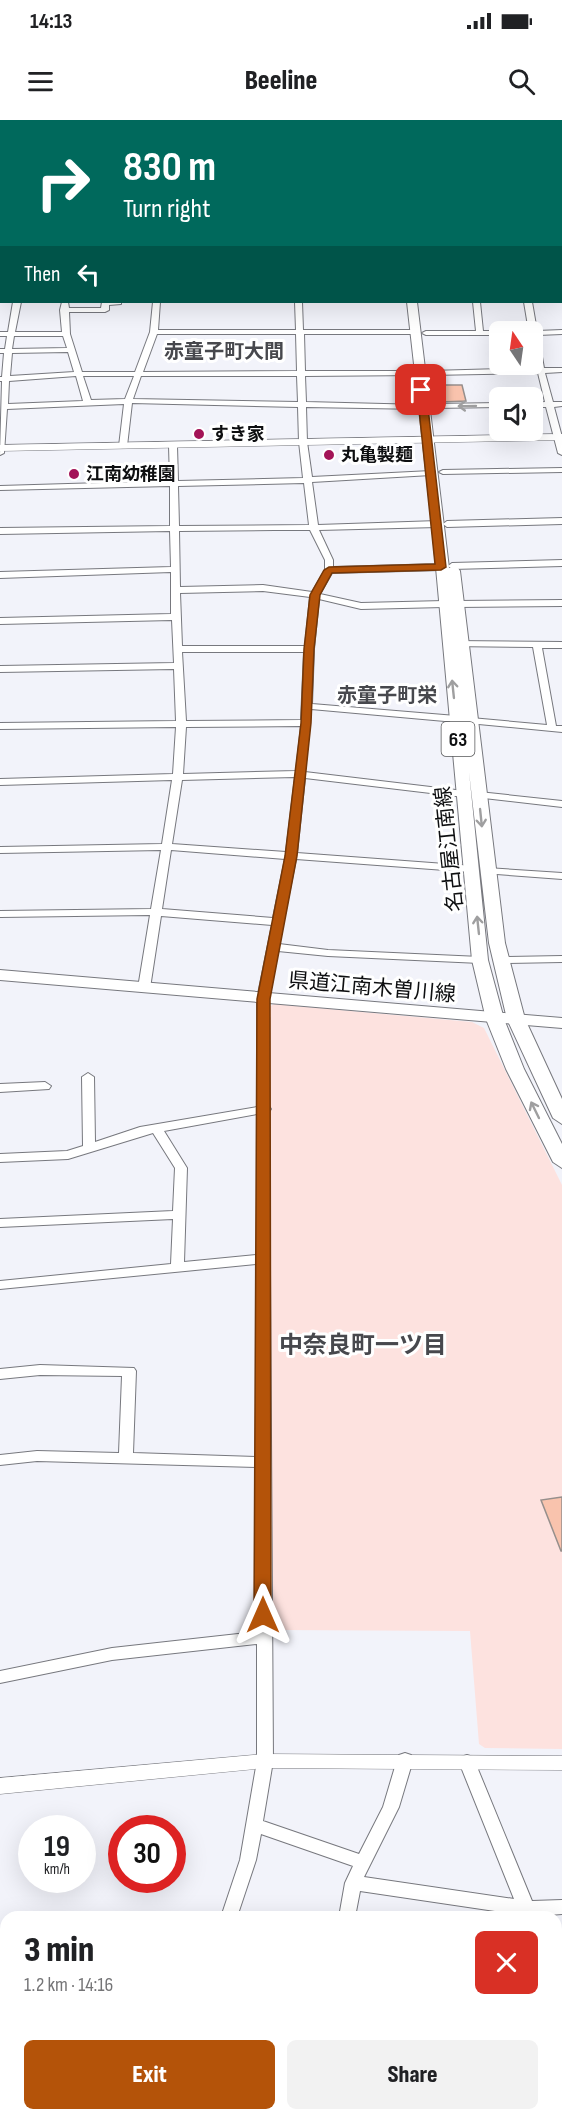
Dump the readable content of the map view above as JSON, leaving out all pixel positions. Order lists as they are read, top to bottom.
{
  "streets": {
    "main road": ["63", "名古屋江南線", "県道江南木曽川線"]
  },
  "crossings": [
    ["名古屋江南線", "県道江南木曽川線"]
  ],
  "districts": ["赤童子町大間", "赤童子町栄", "中奈良町一ツ目"],
  "places": ["すき家", "丸亀製麺", "江南幼稚園"],
  "north": "top",
  "page": {
    "status": "14:13",
    "header": "Beeline",
    "turn": ["830 m", "Turn right"],
    "then": "Then",
    "speed": "19 km/h",
    "limit": "30",
    "heading": ["3 min", "1.2 km · 14:16"],
    "buttons": ["Exit", "Share"]
  }
}
